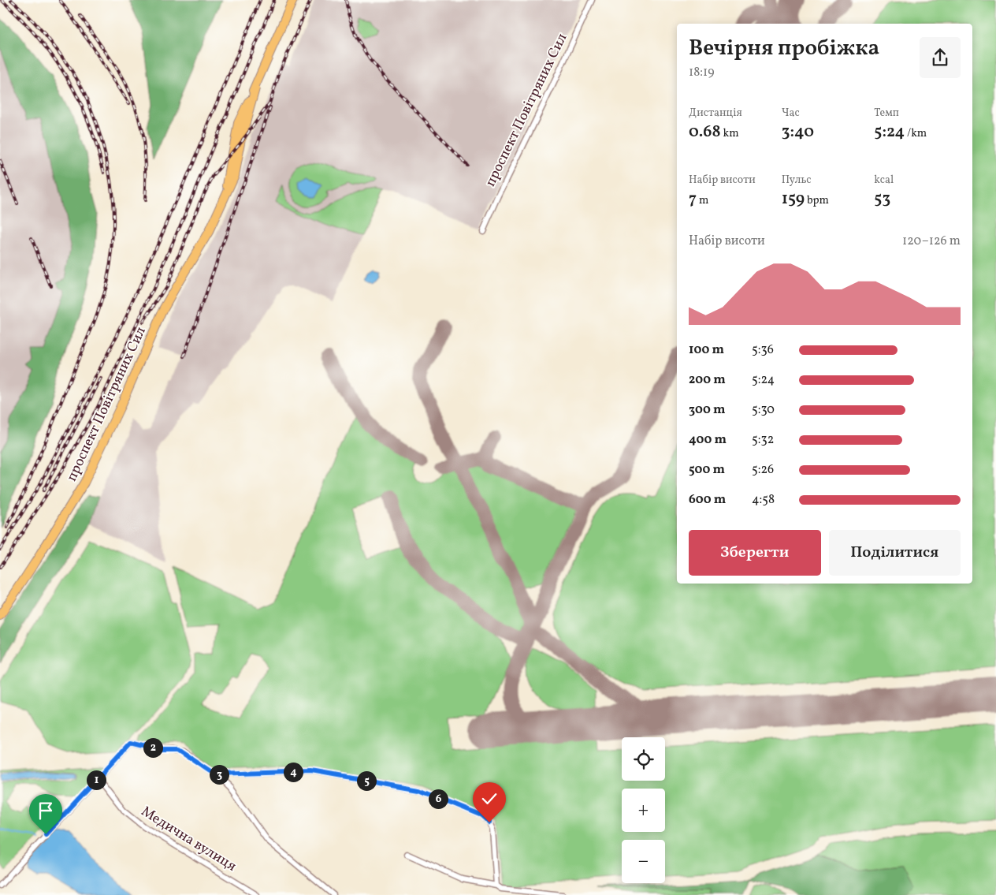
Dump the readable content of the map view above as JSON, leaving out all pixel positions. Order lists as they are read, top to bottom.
{
  "streets": {
    "main road": ["проспект Повітряних Сил"],
    "street": ["Медична вулиця"]
  },
  "page": {
    "heading": ["Вечірня пробіжка", "18:19"],
    "stats": [
      ["Дистанція", "0.68 km"],
      ["Час", "3:40"],
      ["Темп", "5:24 /km"],
      ["Набір висоти", "7 m"],
      ["Пульс", "159 bpm"],
      ["kcal", "53"]
    ],
    "chart": ["Набір висоти", "120–126 m"],
    "list": [
      {
        "name": "100 m",
        "note": "5:36"
      },
      {
        "name": "200 m",
        "note": "5:24"
      },
      {
        "name": "300 m",
        "note": "5:30"
      },
      {
        "name": "400 m",
        "note": "5:32"
      },
      {
        "name": "500 m",
        "note": "5:26"
      },
      {
        "name": "600 m",
        "note": "4:58"
      }
    ],
    "buttons": ["Зберегти", "Поділитися"],
    "map_buttons": ["+", "−"],
    "pins": [
      "2",
      "4",
      "3",
      "1",
      "5",
      "6"
    ]
  }
}
